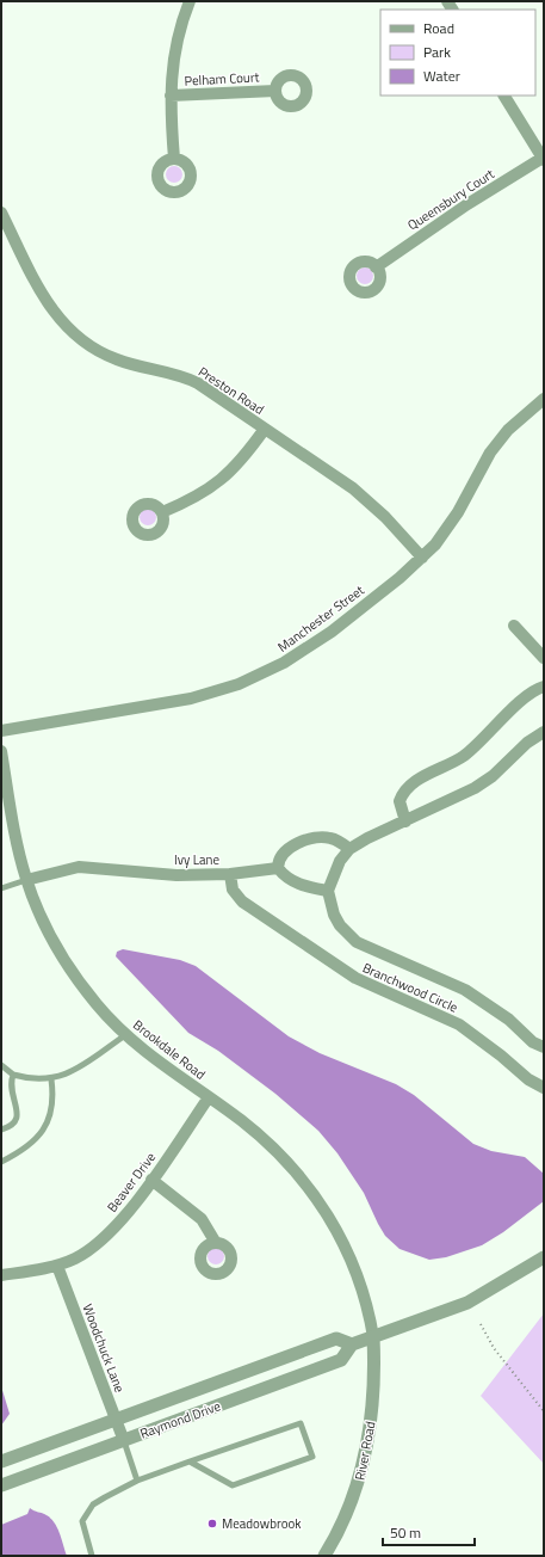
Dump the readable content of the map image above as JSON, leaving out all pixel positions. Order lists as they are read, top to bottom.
{
  "streets": {
    "street": [
      "Pelham Court",
      "Queensbury Court",
      "Preston Road",
      "Manchester Street",
      "Ivy Lane",
      "Branchwood Circle",
      "Brookdale Road",
      "Beaver Drive",
      "Woodchuck Lane",
      "Raymond Drive",
      "River Road"
    ]
  },
  "crossings": [
    ["Preston Road", "Manchester Street"],
    ["Ivy Lane", "Branchwood Circle"],
    ["Ivy Lane", "Brookdale Road"],
    ["Brookdale Road", "Beaver Drive"],
    ["Brookdale Road", "Raymond Drive"],
    ["Brookdale Road", "River Road"],
    ["Beaver Drive", "Woodchuck Lane"],
    ["Woodchuck Lane", "Raymond Drive"],
    ["Raymond Drive", "River Road"]
  ],
  "places": ["Meadowbrook"],
  "legend": ["Road", "Park", "Water"],
  "scale_bar": "50 m"
}
